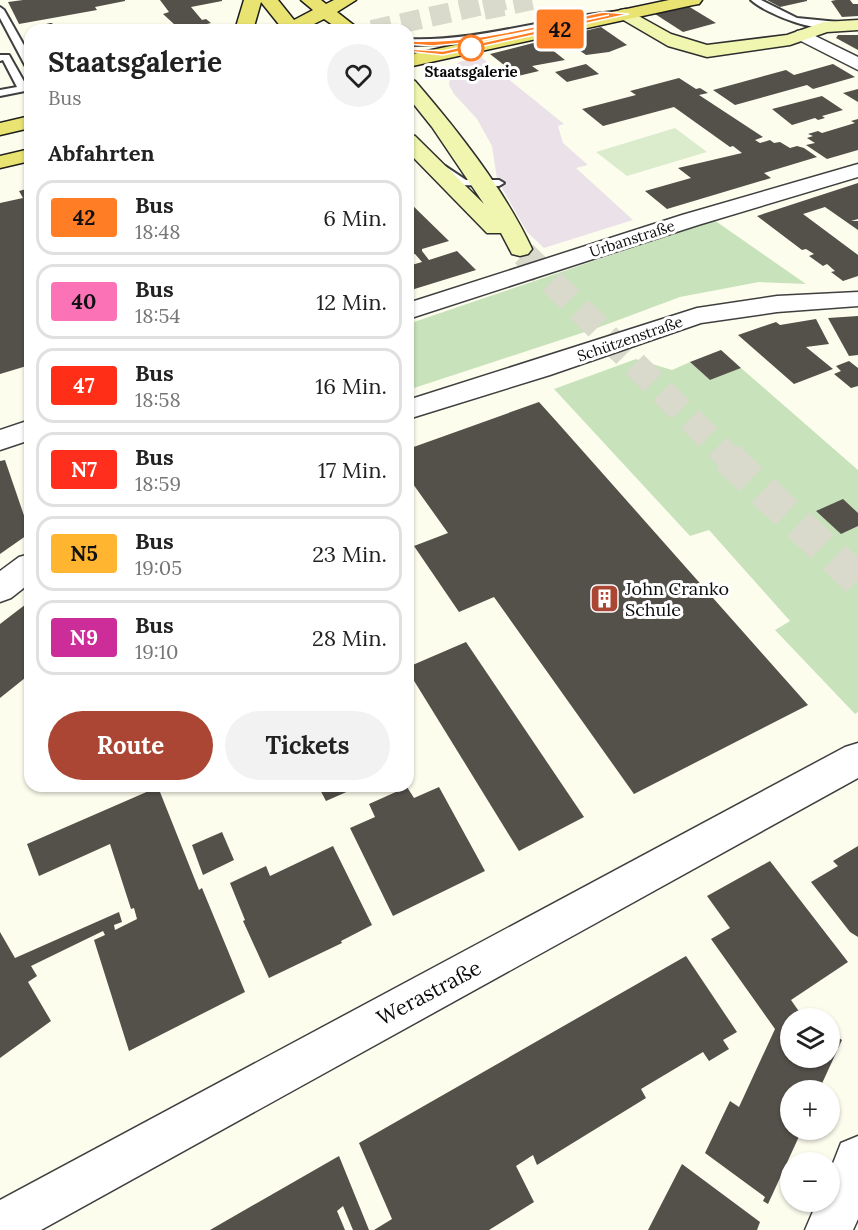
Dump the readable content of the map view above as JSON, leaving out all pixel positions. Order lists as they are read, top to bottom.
{
  "streets": {
    "street": ["Urbanstraße", "Schützenstraße", "Werastraße"]
  },
  "places": {
    "other": ["Staatsgalerie"],
    "building": ["John Cranko Schule"]
  },
  "lines": ["bus line 42"],
  "page": {
    "on_map": "42",
    "heading": [
      ["Staatsgalerie", "Bus"],
      "Abfahrten"
    ],
    "list": [
      {
        "mark": "42",
        "name": "Bus",
        "note": "18:48",
        "value": "6 Min."
      },
      {
        "mark": "40",
        "name": "Bus",
        "note": "18:54",
        "value": "12 Min."
      },
      {
        "mark": "47",
        "name": "Bus",
        "note": "18:58",
        "value": "16 Min."
      },
      {
        "mark": "N7",
        "name": "Bus",
        "note": "18:59",
        "value": "17 Min."
      },
      {
        "mark": "N5",
        "name": "Bus",
        "note": "19:05",
        "value": "23 Min."
      },
      {
        "mark": "N9",
        "name": "Bus",
        "note": "19:10",
        "value": "28 Min."
      }
    ],
    "buttons": ["Route", "Tickets"],
    "map_buttons": ["+", "−"]
  }
}
